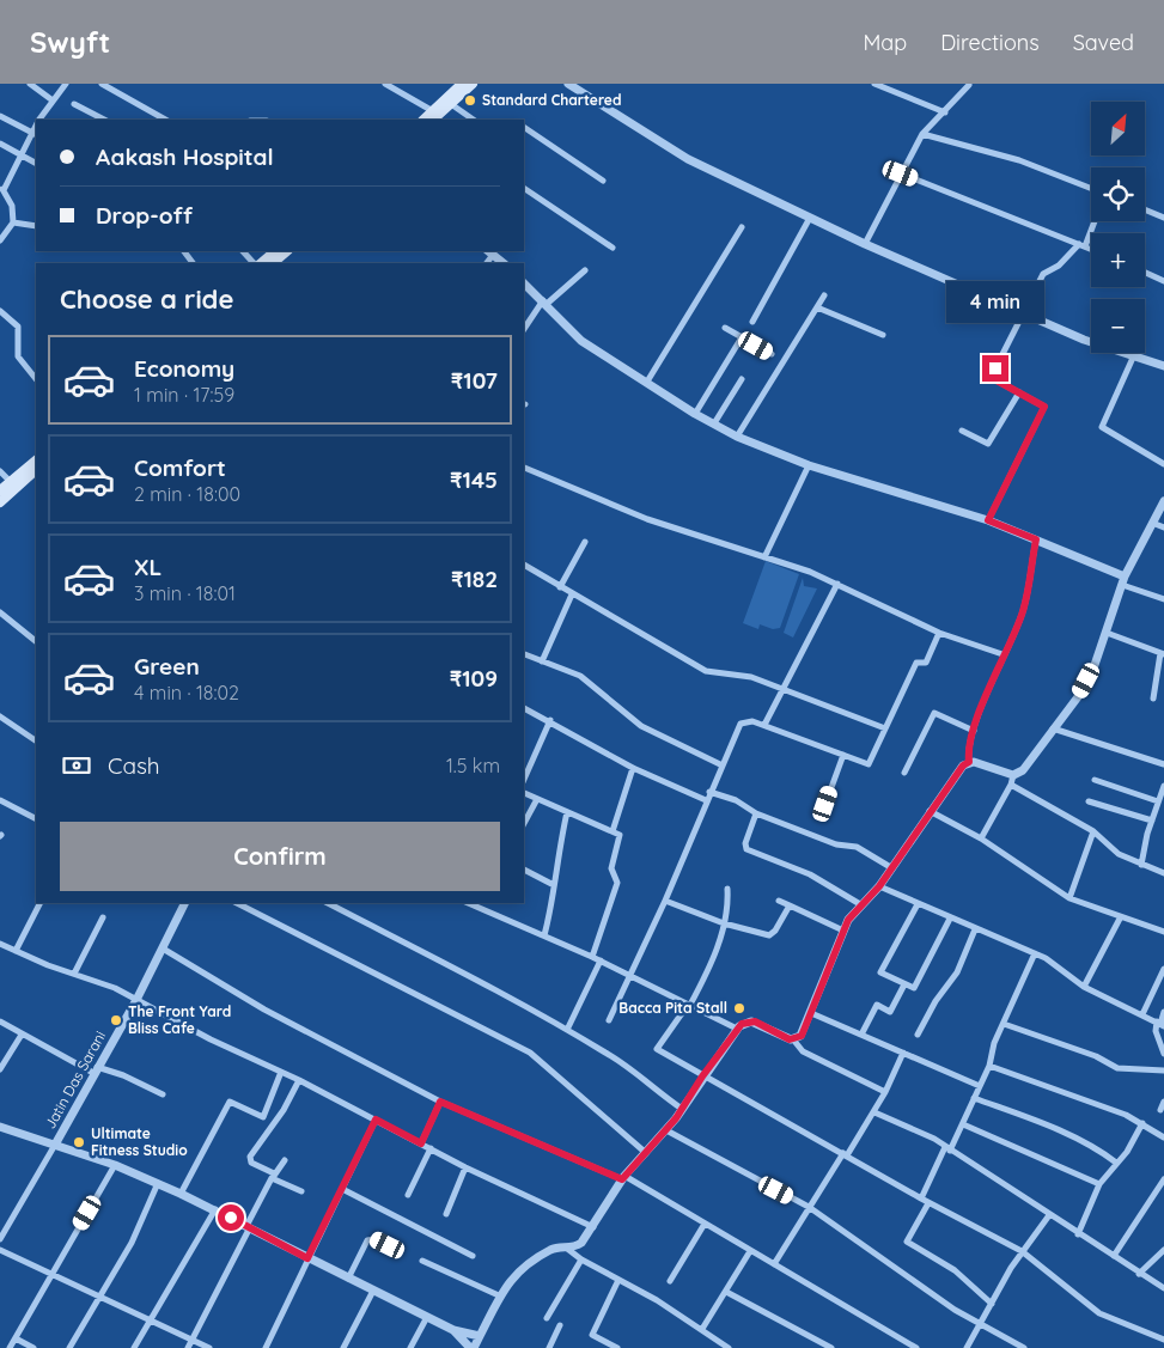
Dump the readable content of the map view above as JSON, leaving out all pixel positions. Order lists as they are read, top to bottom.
{
  "streets": {
    "street": ["Jatin Das Sarani"]
  },
  "places": [
    "Standard Chartered",
    "Bacca Pita Stall",
    "The Front Yard Bliss Cafe",
    "Ultimate Fitness Studio"
  ],
  "north": "top right",
  "page": {
    "header": "Swyft",
    "nav": ["Map", "Directions", "Saved"],
    "map_buttons": ["+", "−"],
    "banner": ["Aakash Hospital", "Drop-off"],
    "heading": "Choose a ride",
    "bubble": "4 min",
    "list": [
      {
        "name": "Economy",
        "note": "1 min · 17:59",
        "value": "₹107"
      },
      {
        "name": "Comfort",
        "note": "2 min · 18:00",
        "value": "₹145"
      },
      {
        "name": "XL",
        "note": "3 min · 18:01",
        "value": "₹182"
      },
      {
        "name": "Green",
        "note": "4 min · 18:02",
        "value": "₹109"
      }
    ],
    "pay": ["Cash", "1.5 km"],
    "buttons": "Confirm"
  }
}
